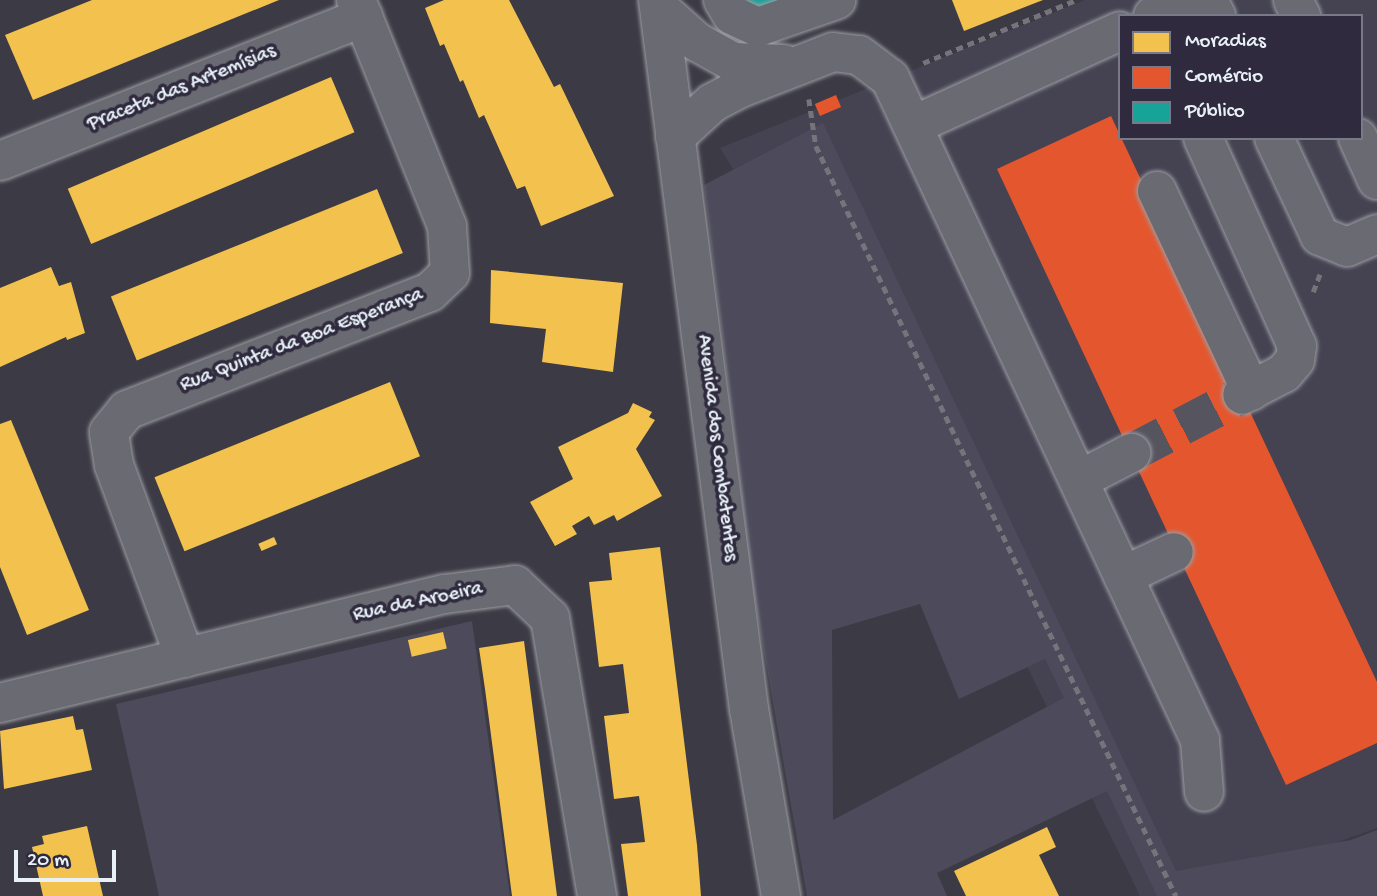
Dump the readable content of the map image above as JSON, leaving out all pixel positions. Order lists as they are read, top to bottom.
{
  "streets": {
    "street": [
      "Praceta das Artemísias",
      "Rua Quinta da Boa Esperança",
      "Avenida dos Combatentes",
      "Rua da Aroeira"
    ]
  },
  "crossings": [
    ["Praceta das Artemísias", "Rua Quinta da Boa Esperança"],
    ["Rua Quinta da Boa Esperança", "Rua da Aroeira"]
  ],
  "legend": ["Moradias", "Comércio", "Público"],
  "scale_bar": "20 m"
}
